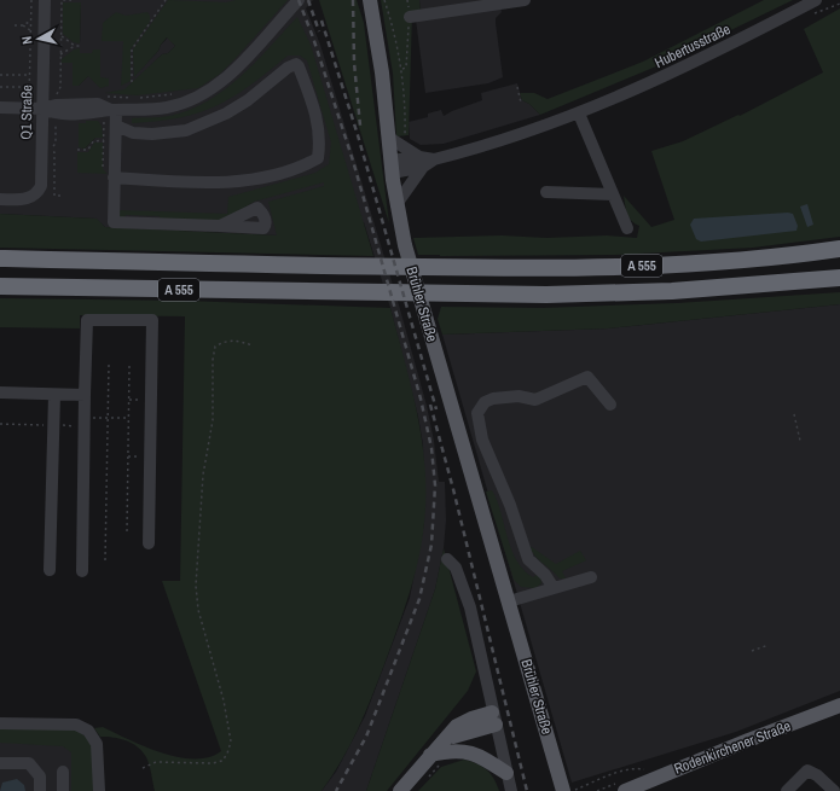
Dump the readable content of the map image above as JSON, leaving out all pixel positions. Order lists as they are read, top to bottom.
{
  "streets": {
    "highway": ["A 555"],
    "main road": ["Brühler Straße", "Rodenkirchener Straße"],
    "street": ["Hubertusstraße", "Q1 Straße"]
  },
  "crossings": [
    ["Hubertusstraße", "Brühler Straße"]
  ],
  "north": "left"
}
